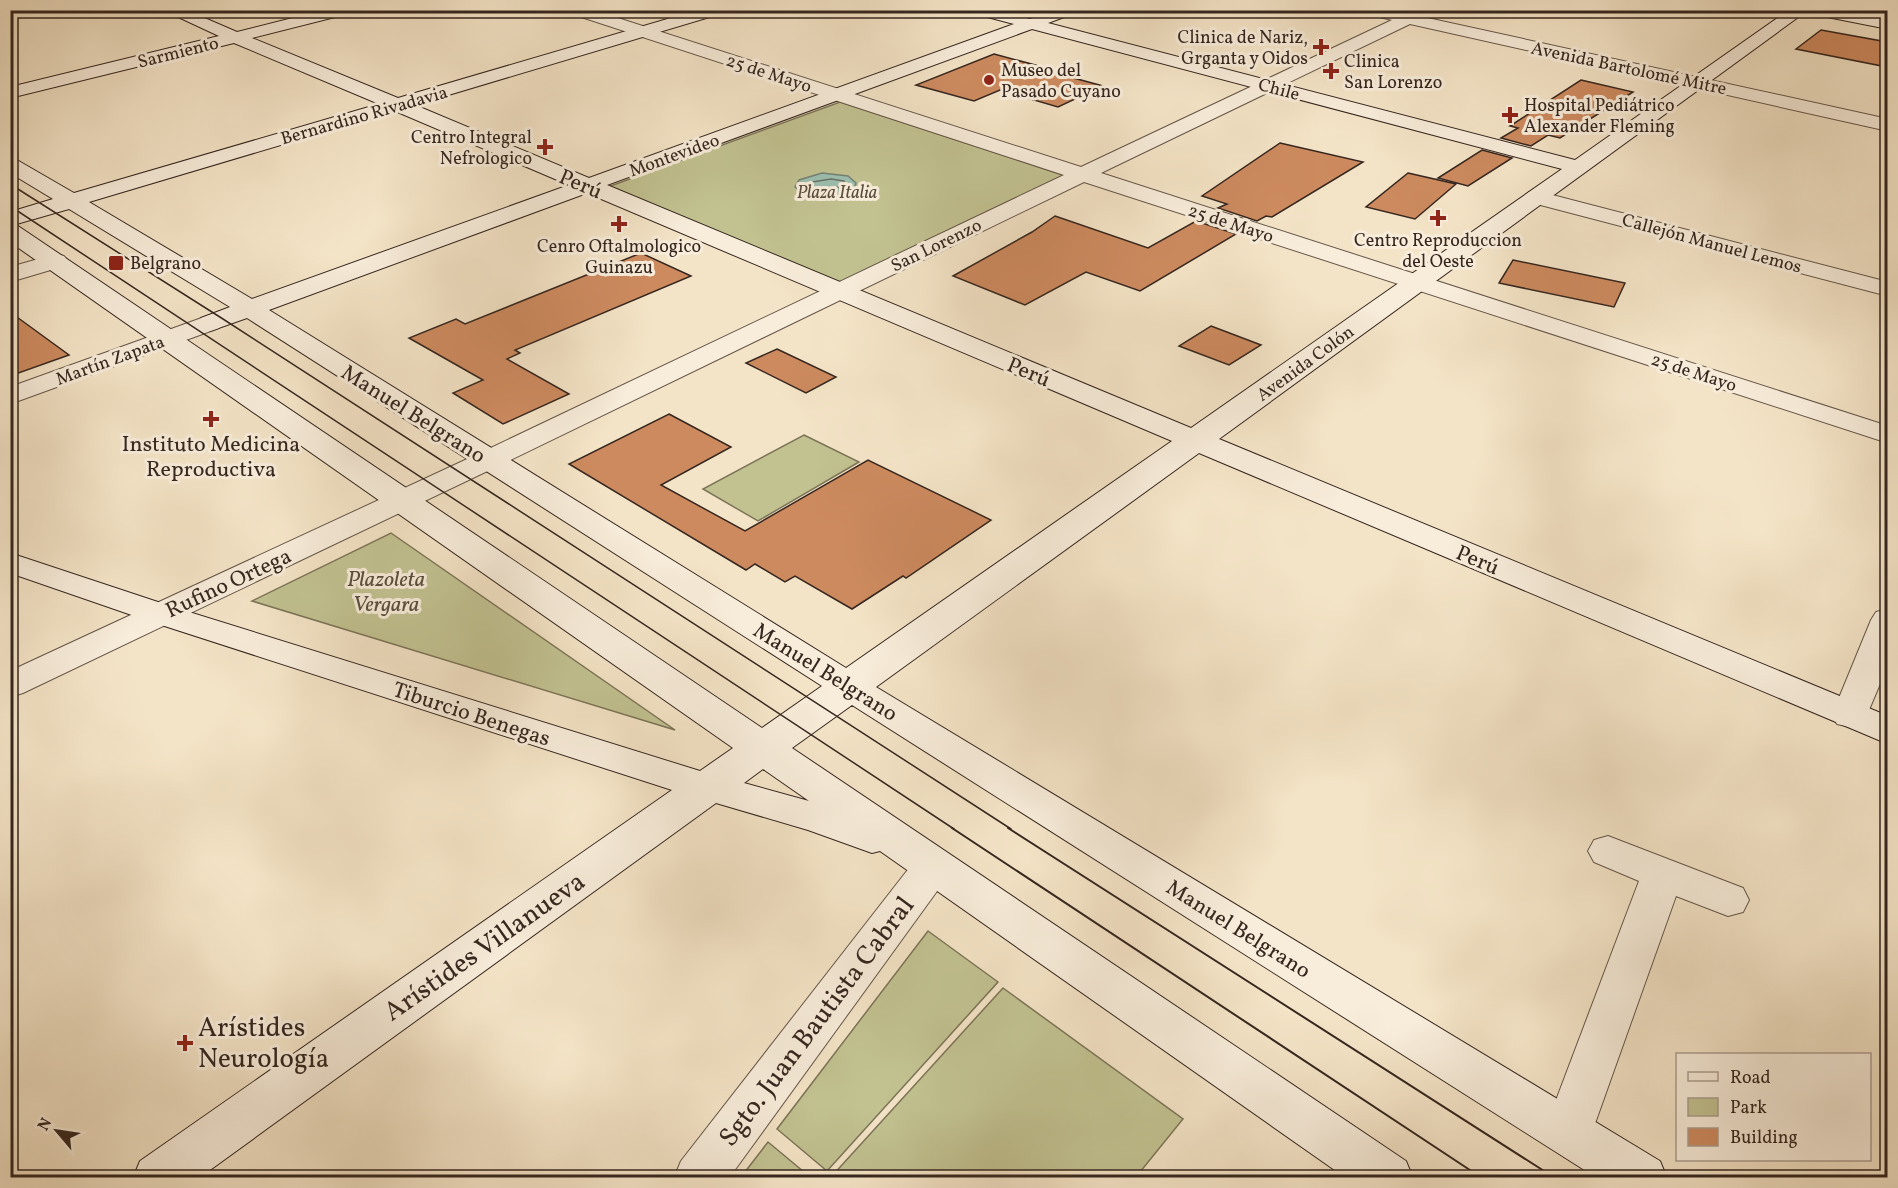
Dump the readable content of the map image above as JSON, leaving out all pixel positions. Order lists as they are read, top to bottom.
{
  "streets": {
    "street": [
      "Sarmiento",
      "Avenida Bartolomé Mitre",
      "25 de Mayo",
      "Chile",
      "Bernardino Rivadavia",
      "Montevideo",
      "Perú",
      "Callejón Manuel Lemos",
      "San Lorenzo",
      "Martín Zapata",
      "Avenida Colón",
      "Manuel Belgrano",
      "Rufino Ortega",
      "Tiburcio Benegas",
      "Arístides Villanueva",
      "Sgto. Juan Bautista Cabral"
    ]
  },
  "crossings": [
    ["Sarmiento", "Perú"],
    ["Avenida Bartolomé Mitre", "San Lorenzo"],
    ["Avenida Bartolomé Mitre", "Avenida Colón"],
    ["25 de Mayo", "Bernardino Rivadavia"],
    ["25 de Mayo", "Montevideo"],
    ["25 de Mayo", "San Lorenzo"],
    ["25 de Mayo", "Avenida Colón"],
    ["Chile", "Montevideo"],
    ["Chile", "San Lorenzo"],
    ["Chile", "Avenida Colón"],
    ["Bernardino Rivadavia", "Perú"],
    ["Bernardino Rivadavia", "Manuel Belgrano"],
    ["Montevideo", "Perú"],
    ["Montevideo", "Martín Zapata"],
    ["Montevideo", "Manuel Belgrano"],
    ["Perú", "San Lorenzo"],
    ["Perú", "Avenida Colón"],
    ["Callejón Manuel Lemos", "Avenida Colón"],
    ["San Lorenzo", "Manuel Belgrano"],
    ["San Lorenzo", "Rufino Ortega"],
    ["Avenida Colón", "Manuel Belgrano"],
    ["Avenida Colón", "Arístides Villanueva"],
    ["Rufino Ortega", "Tiburcio Benegas"],
    ["Tiburcio Benegas", "Arístides Villanueva"],
    ["Tiburcio Benegas", "Sgto. Juan Bautista Cabral"]
  ],
  "parks": ["Plaza Italia", "Plazoleta Vergara"],
  "places": {
    "health": [
      "Clinica de Nariz, Grganta y Oidos",
      "Clinica San Lorenzo",
      "Hospital Pediátrico Alexander Fleming",
      "Centro Integral Nefrologico",
      "Centro Reproduccion del Oeste",
      "Cenro Oftalmologico Guinazu",
      "Instituto Medicina Reproductiva",
      "Arístides Neurología"
    ],
    "other": ["Museo del Pasado Cuyano"],
    "transit": ["Belgrano"]
  },
  "legend": ["Road", "Park", "Building"],
  "north": "top left"
}
